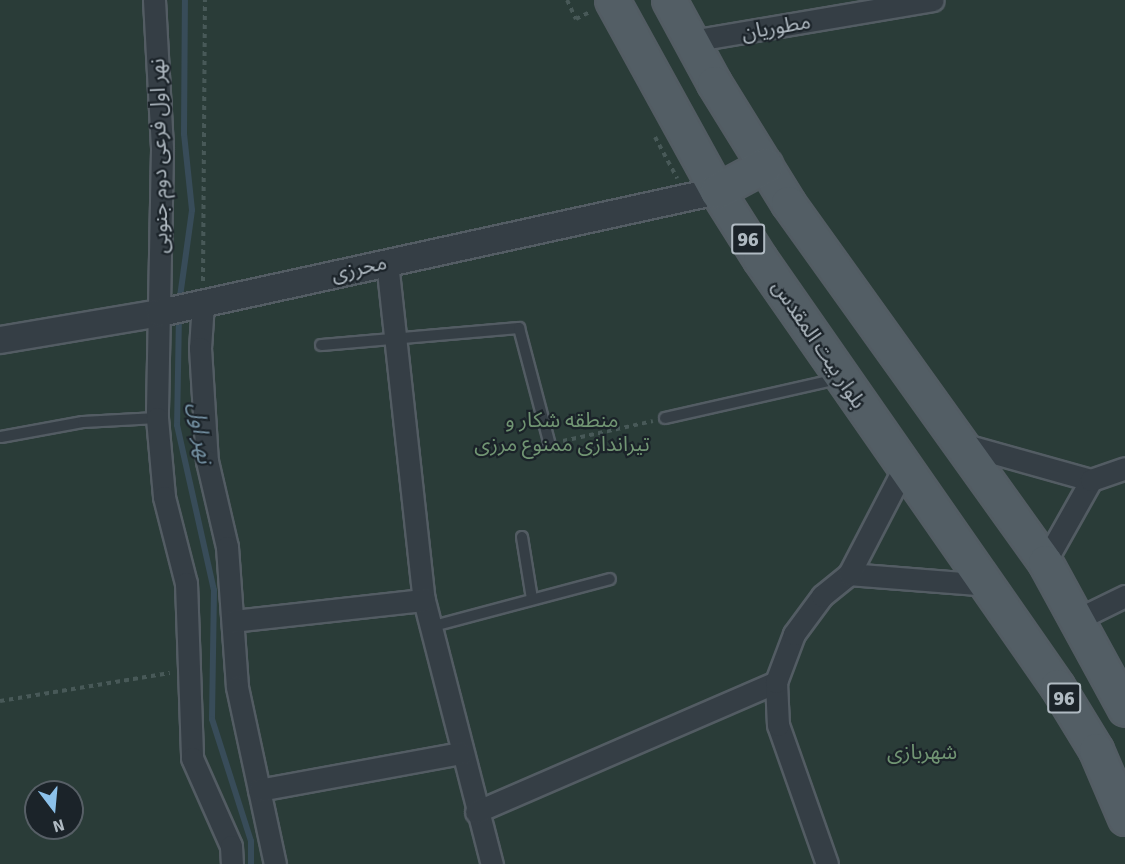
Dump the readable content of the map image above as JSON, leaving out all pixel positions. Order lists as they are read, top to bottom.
{
  "streets": {
    "main road": ["96", "بلوار بیت المقدس"],
    "street": ["مطوریان", "نهر اول فرعی دوم جنوبی", "محرزی"]
  },
  "crossings": [
    ["مطوریان", "96"],
    ["نهر اول فرعی دوم جنوبی", "محرزی"],
    ["96", "بلوار بیت المقدس"],
    ["محرزی", "بلوار بیت المقدس"]
  ],
  "water": ["نهر اول"],
  "parks": ["منطقه شکار و تیراندازی ممنوع مرزی", "شهربازی"],
  "north": "bottom"
}
